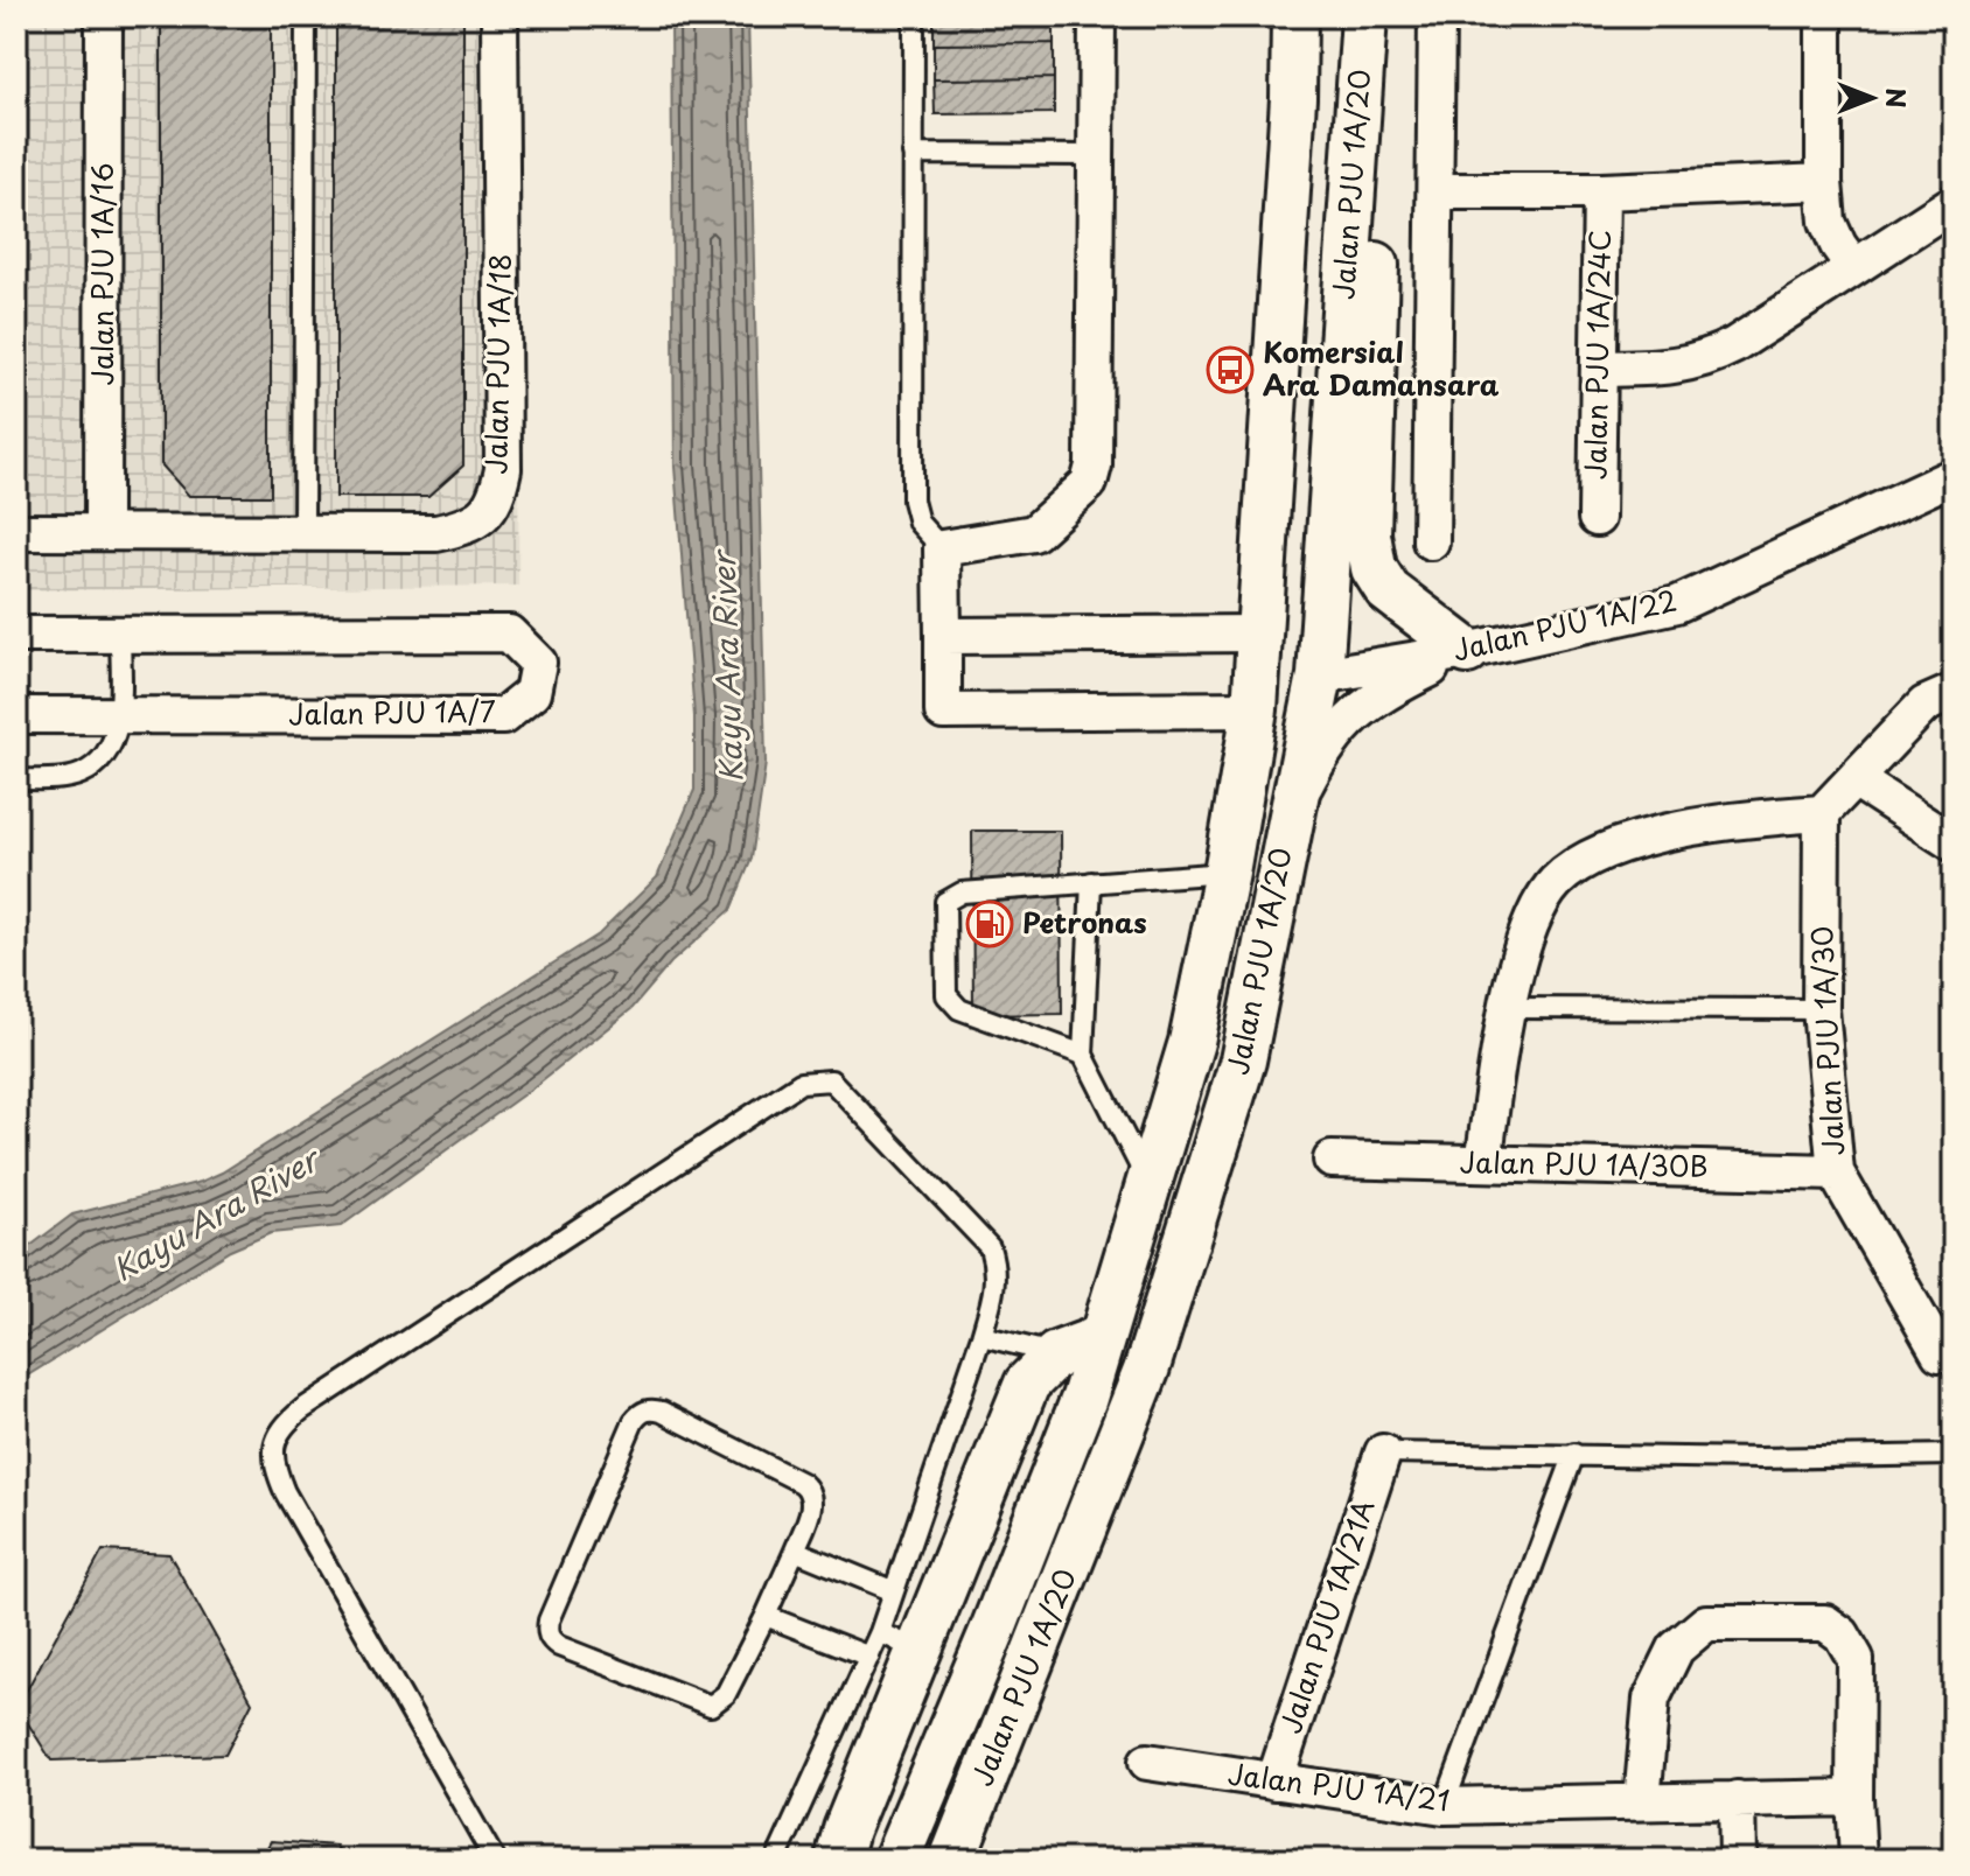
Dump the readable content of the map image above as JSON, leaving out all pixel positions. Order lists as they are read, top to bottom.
{
  "streets": {
    "street": [
      "Jalan PJU 1A/20",
      "Jalan PJU 1A/16",
      "Jalan PJU 1A/24C",
      "Jalan PJU 1A/18",
      "Jalan PJU 1A/22",
      "Jalan PJU 1A/7",
      "Jalan PJU 1A/30",
      "Jalan PJU 1A/30B",
      "Jalan PJU 1A/21A",
      "Jalan PJU 1A/21"
    ]
  },
  "crossings": [
    ["Jalan PJU 1A/20", "Jalan PJU 1A/22"],
    ["Jalan PJU 1A/16", "Jalan PJU 1A/18"],
    ["Jalan PJU 1A/30", "Jalan PJU 1A/30B"],
    ["Jalan PJU 1A/21A", "Jalan PJU 1A/21"]
  ],
  "water": ["Kayu Ara River"],
  "places": {
    "bus stop": ["Komersial Ara Damansara"],
    "fuel station": ["Petronas"]
  },
  "north": "right"
}
